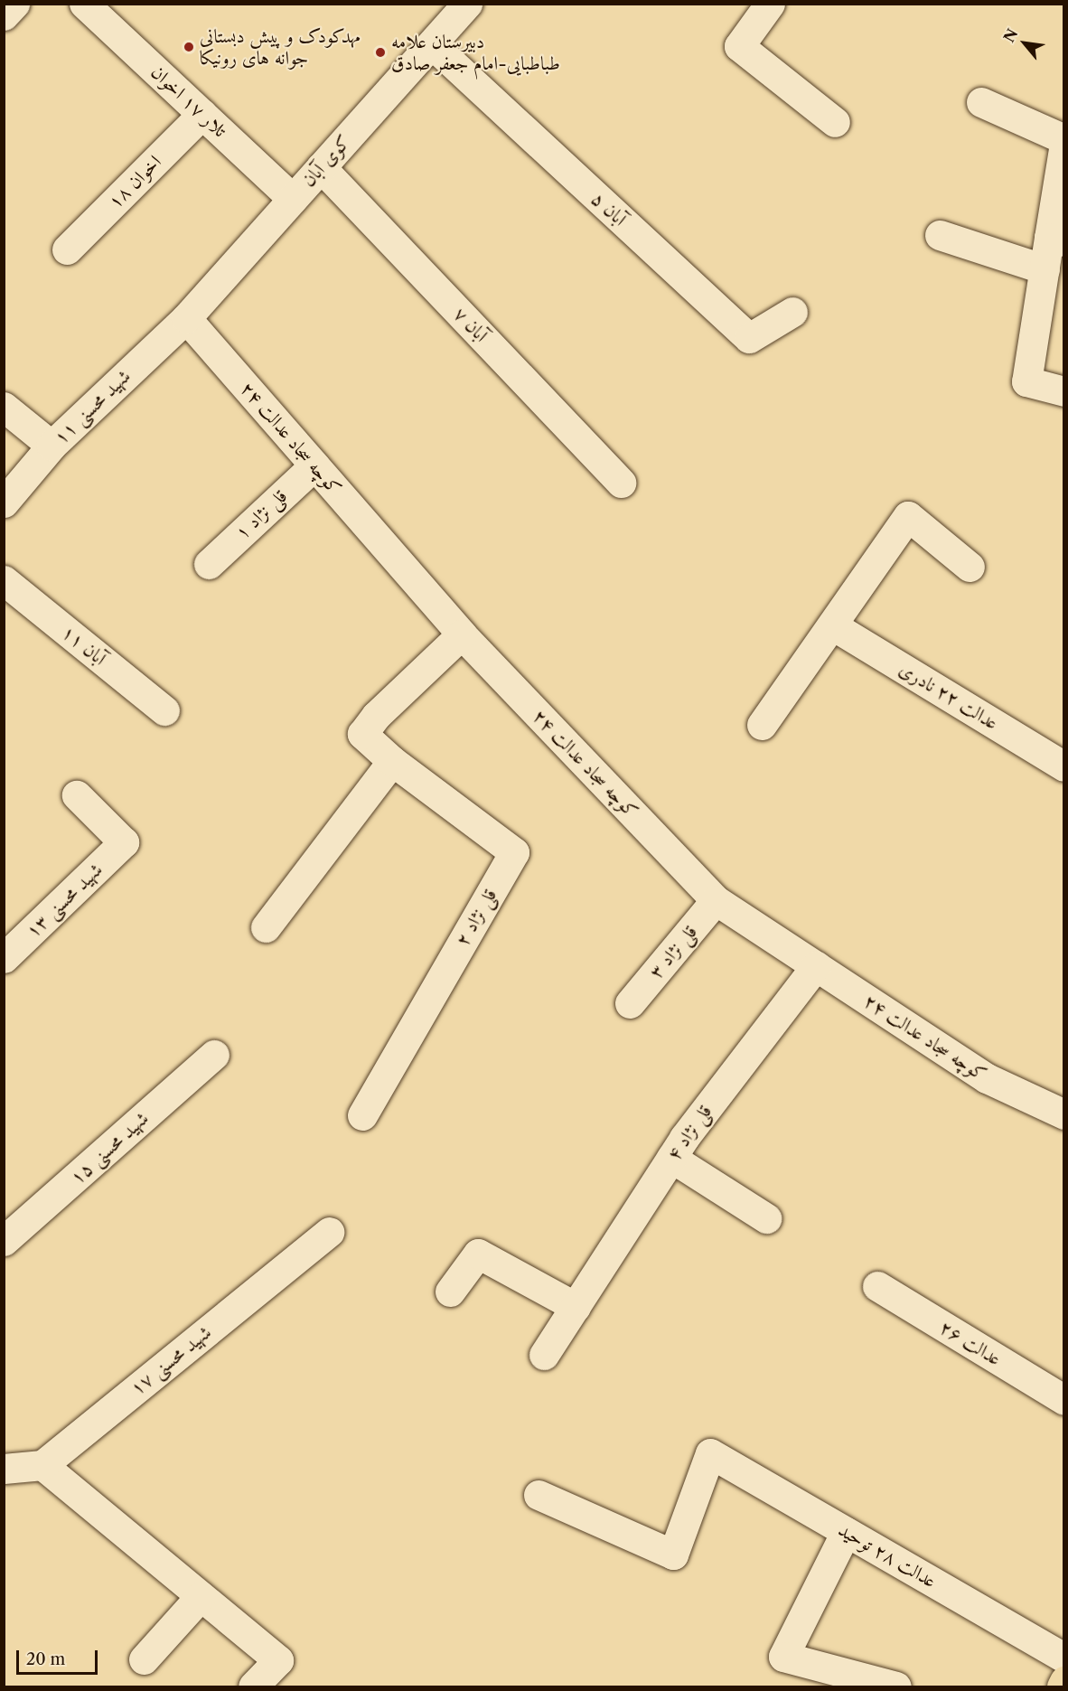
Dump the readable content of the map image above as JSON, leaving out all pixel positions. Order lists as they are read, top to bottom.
{
  "streets": {
    "street": [
      "تلار ۱۷ اخوان",
      "کوی آبان",
      "اخوان ۱۸",
      "آبان ۵",
      "آبان ۷",
      "شهید محسنی ۱۱",
      "کوچه سجاد عدالت ۲۴",
      "قلی نژاد ۱",
      "آبان ۱۱",
      "عدالت ۲۲ نادری",
      "شهید محسنی ۱۳",
      "قلی نژاد ۲",
      "قلی نژاد ۳",
      "قلی نژاد ۴",
      "شهید محسنی ۱۵",
      "عدالت ۲۶",
      "شهید محسنی ۱۷",
      "عدالت ۲۸ توحید"
    ]
  },
  "crossings": [
    ["تلار ۱۷ اخوان", "کوی آبان"],
    ["تلار ۱۷ اخوان", "اخوان ۱۸"],
    ["کوی آبان", "آبان ۵"],
    ["کوی آبان", "آبان ۷"],
    ["کوی آبان", "شهید محسنی ۱۱"],
    ["کوی آبان", "کوچه سجاد عدالت ۲۴"],
    ["شهید محسنی ۱۱", "کوچه سجاد عدالت ۲۴"],
    ["کوچه سجاد عدالت ۲۴", "قلی نژاد ۱"],
    ["کوچه سجاد عدالت ۲۴", "قلی نژاد ۲"],
    ["کوچه سجاد عدالت ۲۴", "قلی نژاد ۳"],
    ["کوچه سجاد عدالت ۲۴", "قلی نژاد ۴"]
  ],
  "places": ["مهدکودک و پیش دبستانی جوانه های رونیکا", "دبیرستان علامه طباطبایی-امام جعفر صادق"],
  "scale_bar": "20 m",
  "north": "top left"
}
